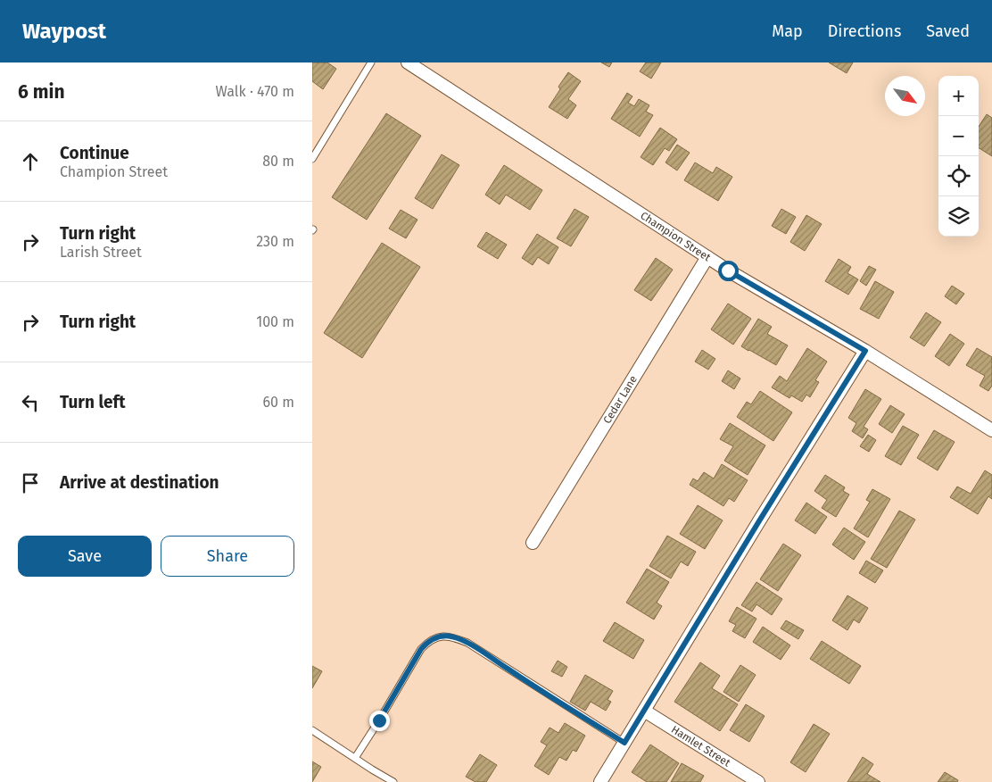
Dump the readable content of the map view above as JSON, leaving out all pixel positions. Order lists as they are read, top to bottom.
{
  "streets": {
    "street": ["Champion Street", "Cedar Lane", "Hamlet Street"]
  },
  "crossings": [
    ["Champion Street", "Cedar Lane"]
  ],
  "north": "bottom right",
  "page": {
    "header": "Waypost",
    "nav": ["Map", "Directions", "Saved"],
    "heading": ["6 min", "Walk · 470 m"],
    "map_buttons": ["+", "−"],
    "list": [
      ["Continue", "Champion Street", "80 m"],
      ["Turn right", "Larish Street", "230 m"],
      ["Turn right", "100 m"],
      ["Turn left", "60 m"],
      "Arrive at destination"
    ],
    "buttons": ["Save", "Share"]
  }
}
